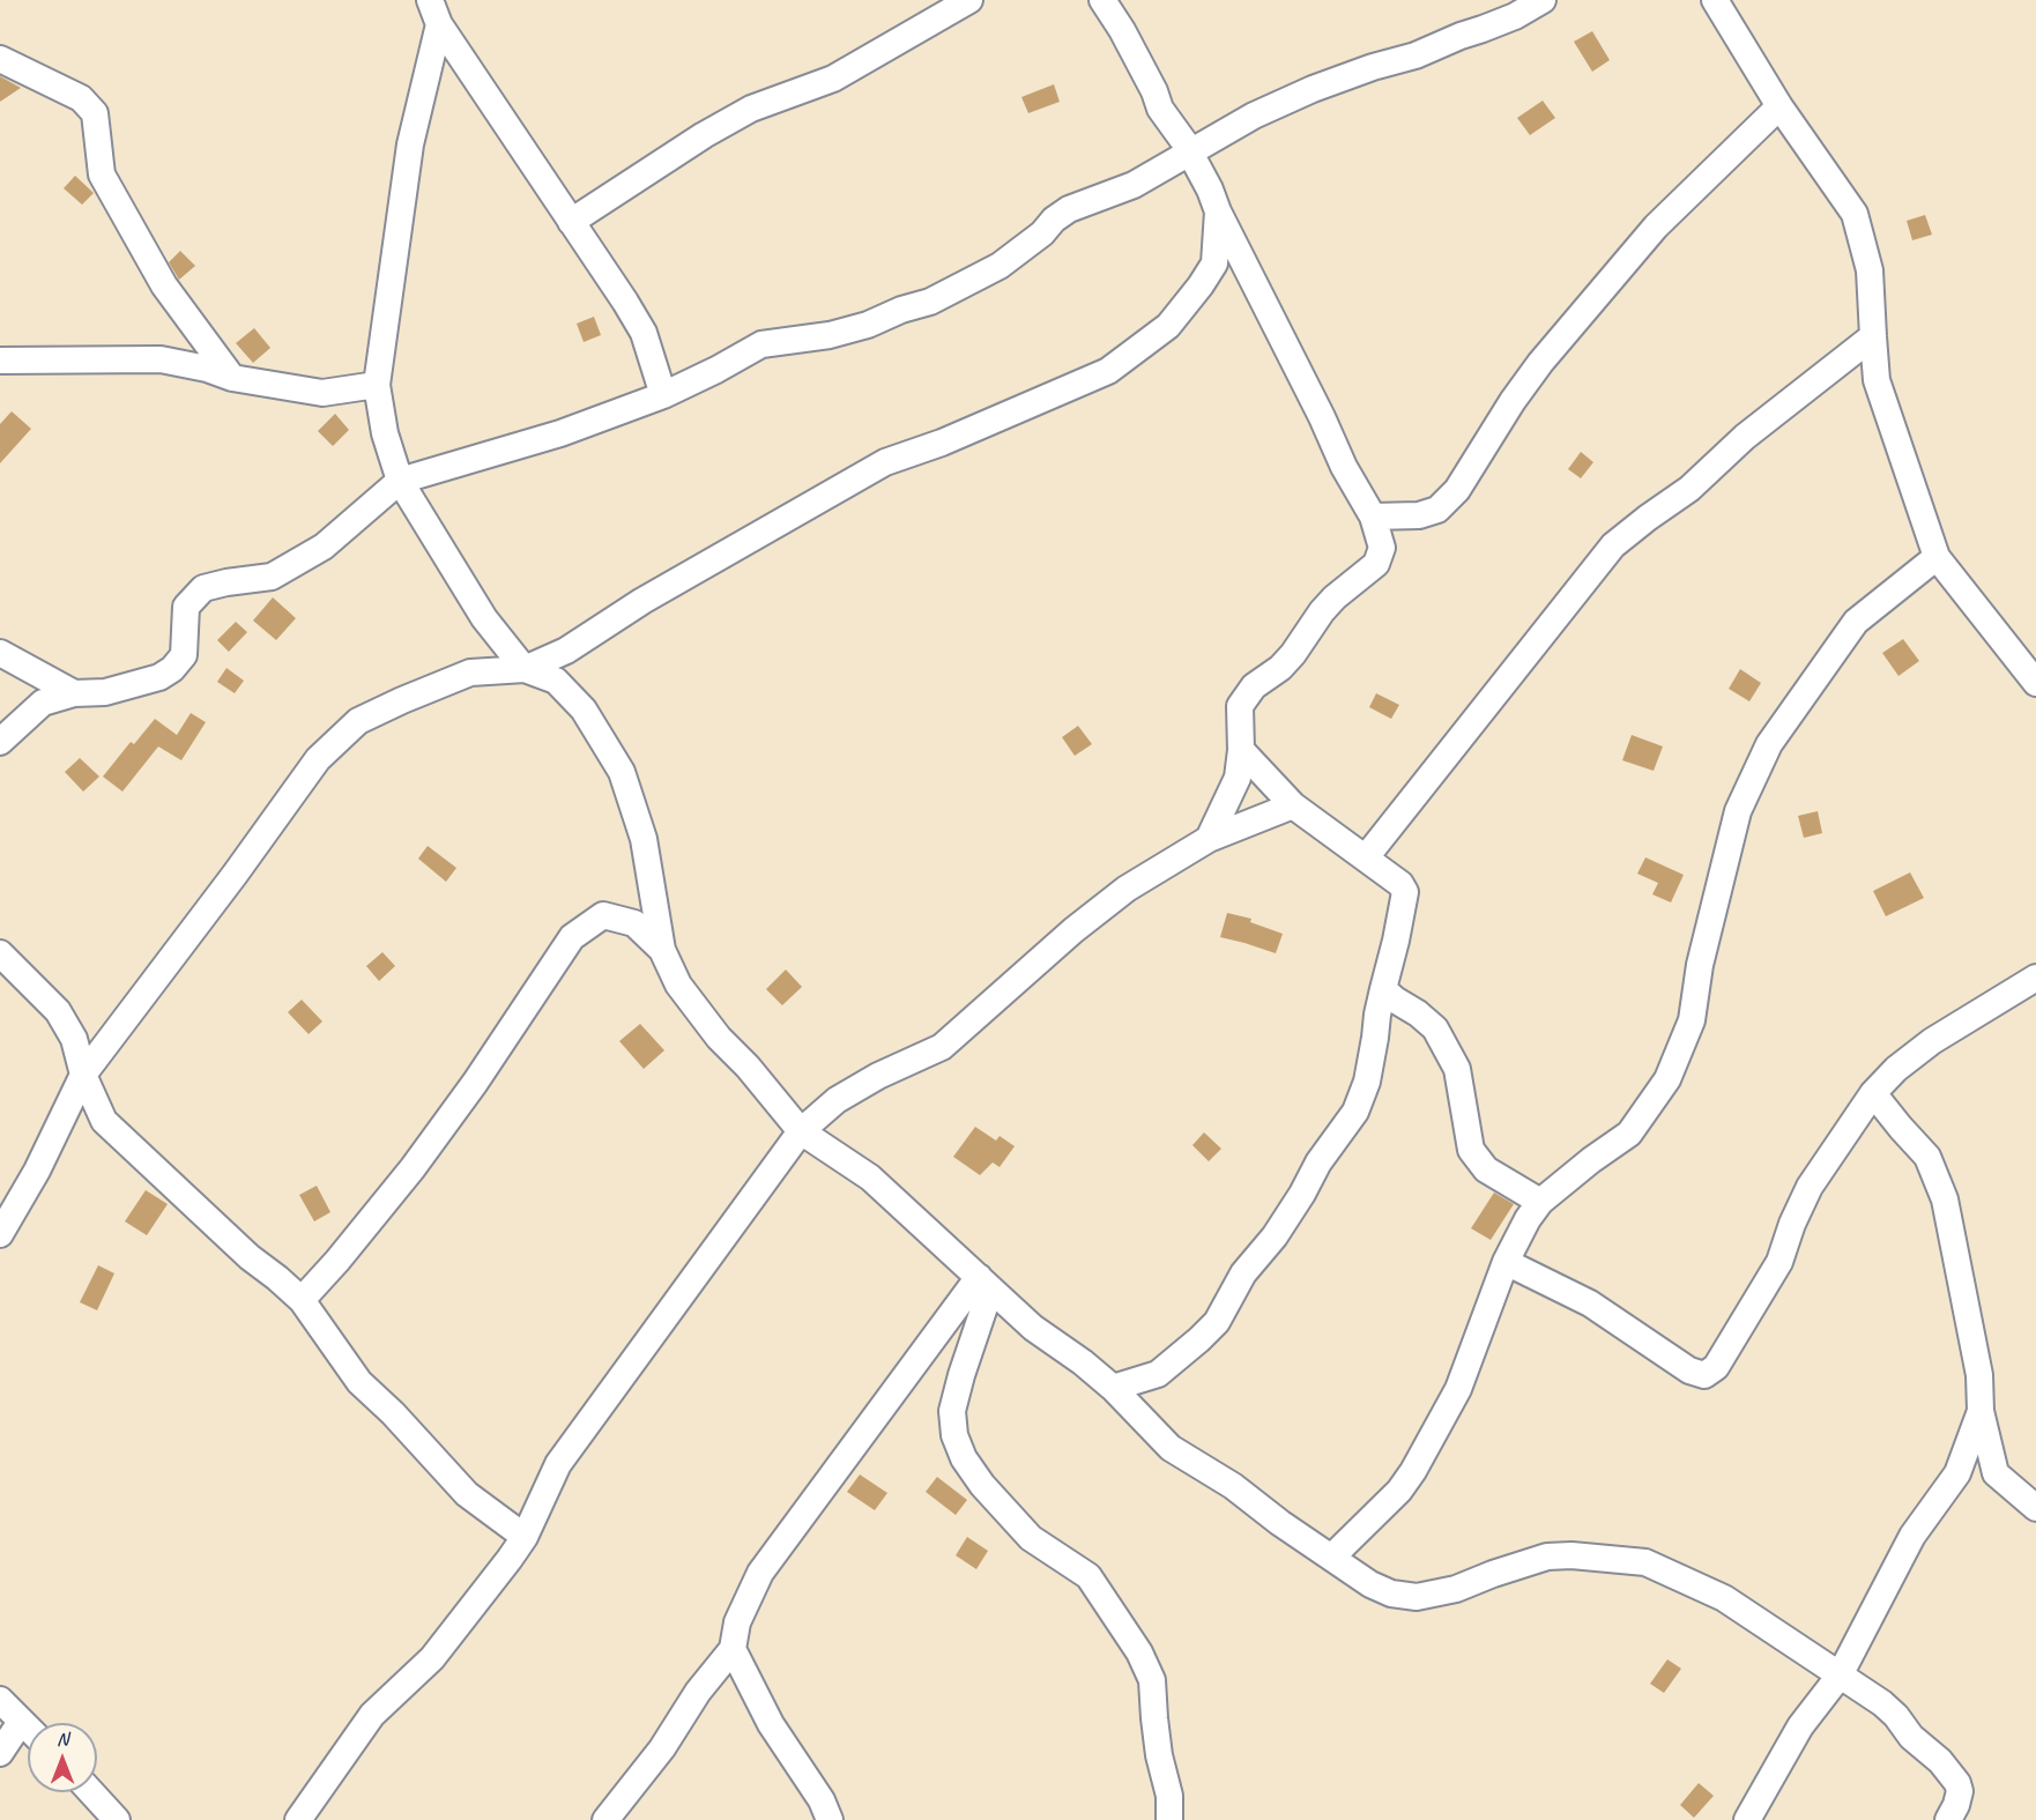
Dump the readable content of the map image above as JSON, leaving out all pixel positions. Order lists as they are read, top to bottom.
{
  "north": "top"
}
